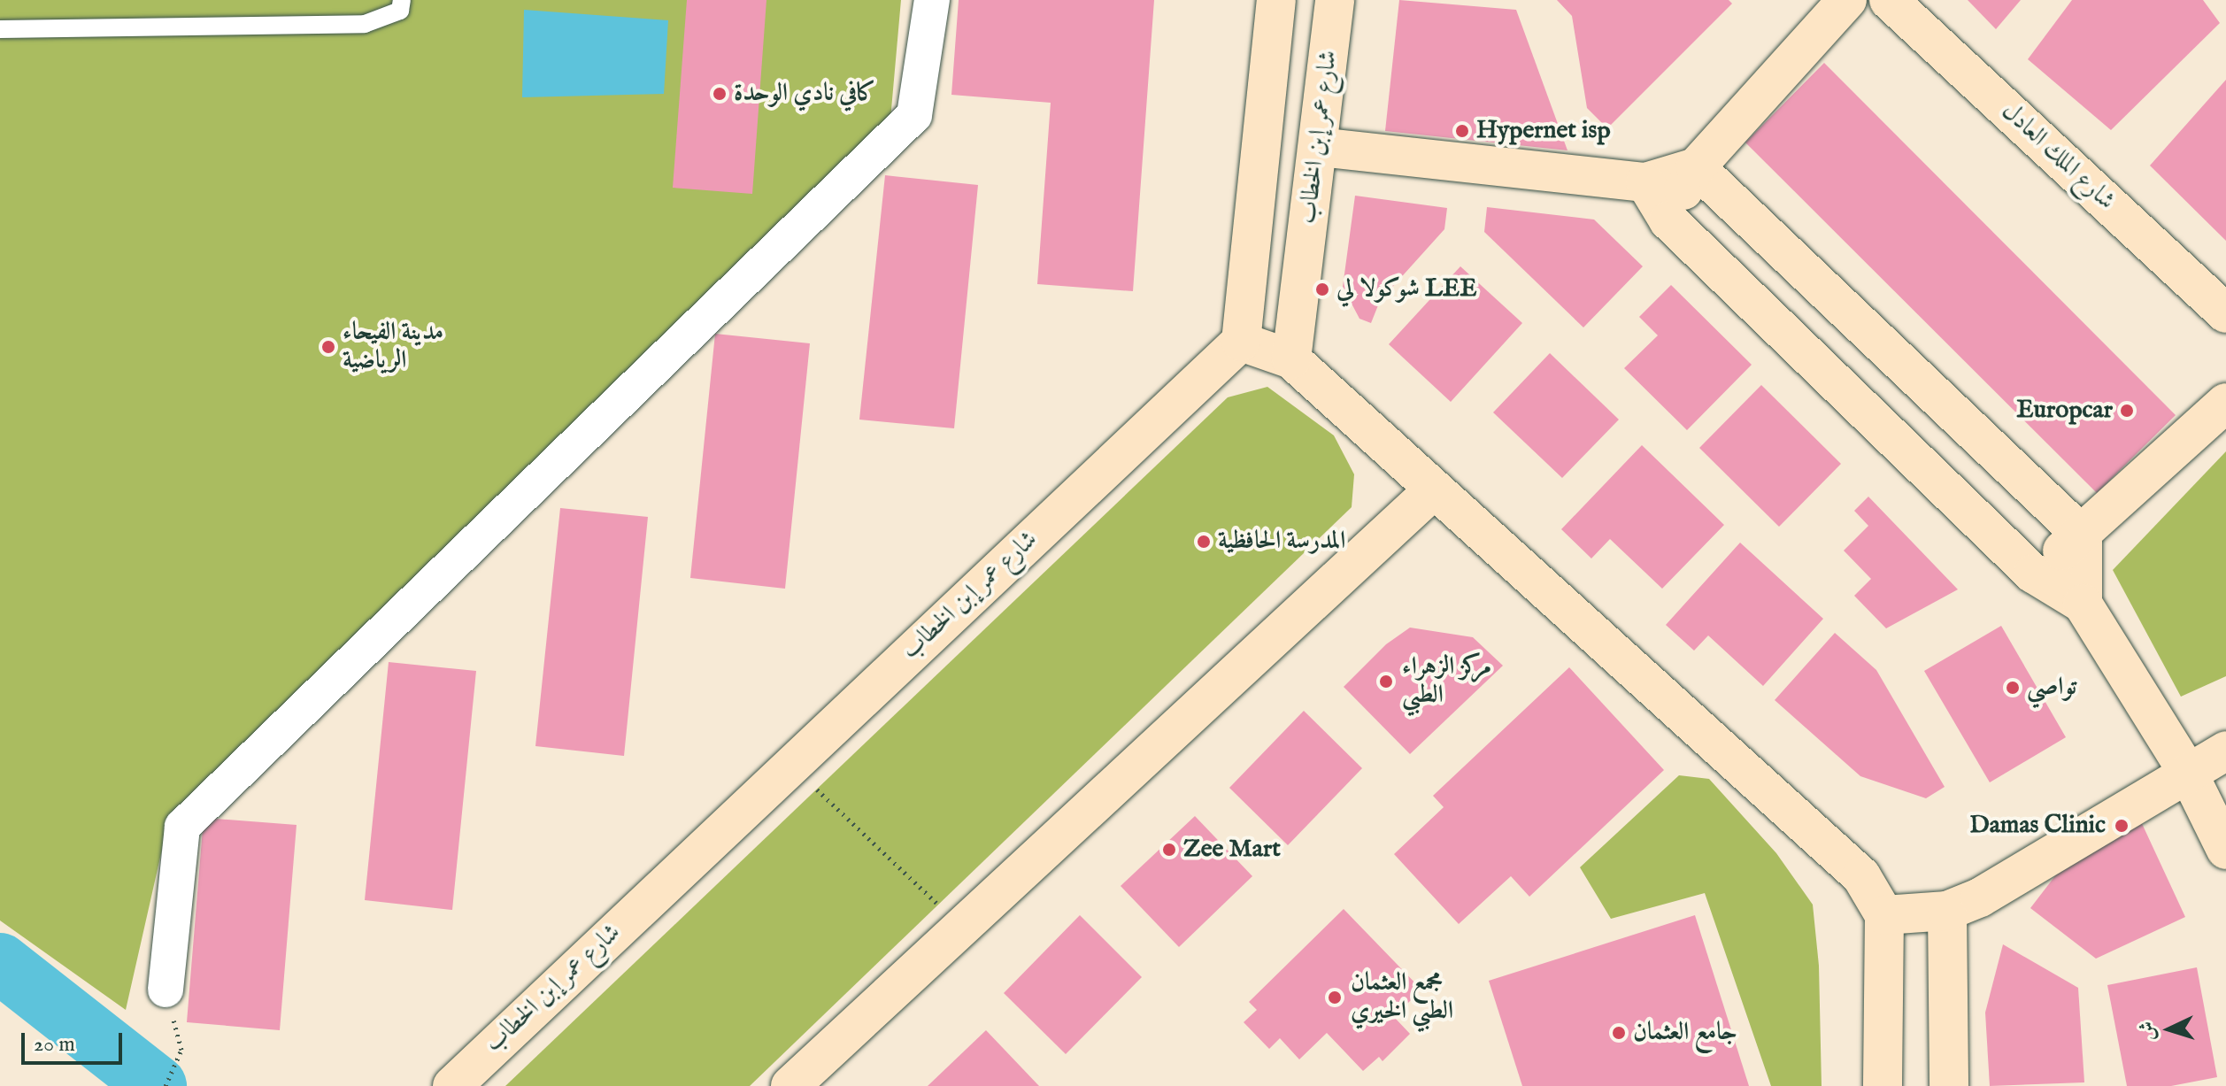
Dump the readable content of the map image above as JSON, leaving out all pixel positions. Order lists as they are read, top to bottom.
{
  "streets": {
    "street": ["شارع عمر إبن الخطاب", "شارع الملك العادل"]
  },
  "places": [
    "كافي نادي الوحدة",
    "Hypernet isp",
    "شوكولا لي LEE",
    "مدينة الفيحاء الرياضية",
    "Europcar",
    "المدرسة الحافظية",
    "مركز الزهراء الطبي",
    "تواصي",
    "Damas Clinic",
    "Zee Mart",
    "مجمع العثمان الطبي الخيري",
    "جامع العثمان"
  ],
  "scale_bar": "20 m",
  "north": "left"
}
